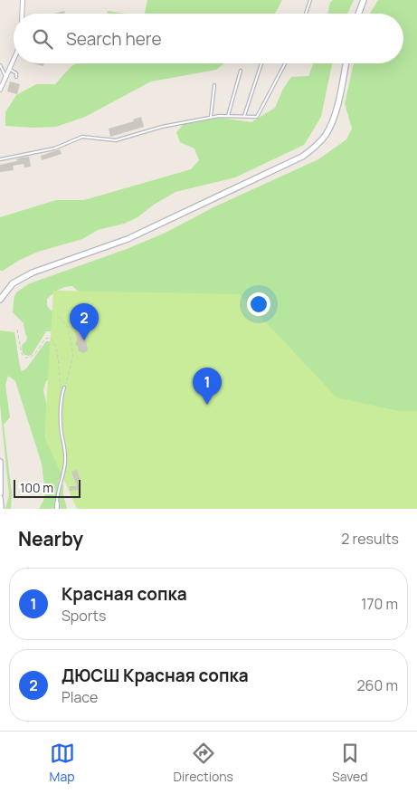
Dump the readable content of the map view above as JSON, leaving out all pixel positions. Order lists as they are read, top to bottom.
{
  "scale_bar": "100 m",
  "page": {
    "search": "Search here",
    "pins": ["2", "1"],
    "scale": "100 m",
    "heading": ["Nearby", "2 results"],
    "list": [
      {
        "mark": "1",
        "name": "Красная сопка",
        "note": "Sports",
        "value": "170 m"
      },
      {
        "mark": "2",
        "name": "ДЮСШ Красная сопка",
        "note": "Place",
        "value": "260 m"
      }
    ],
    "nav": ["Map", "Directions", "Saved"]
  }
}
